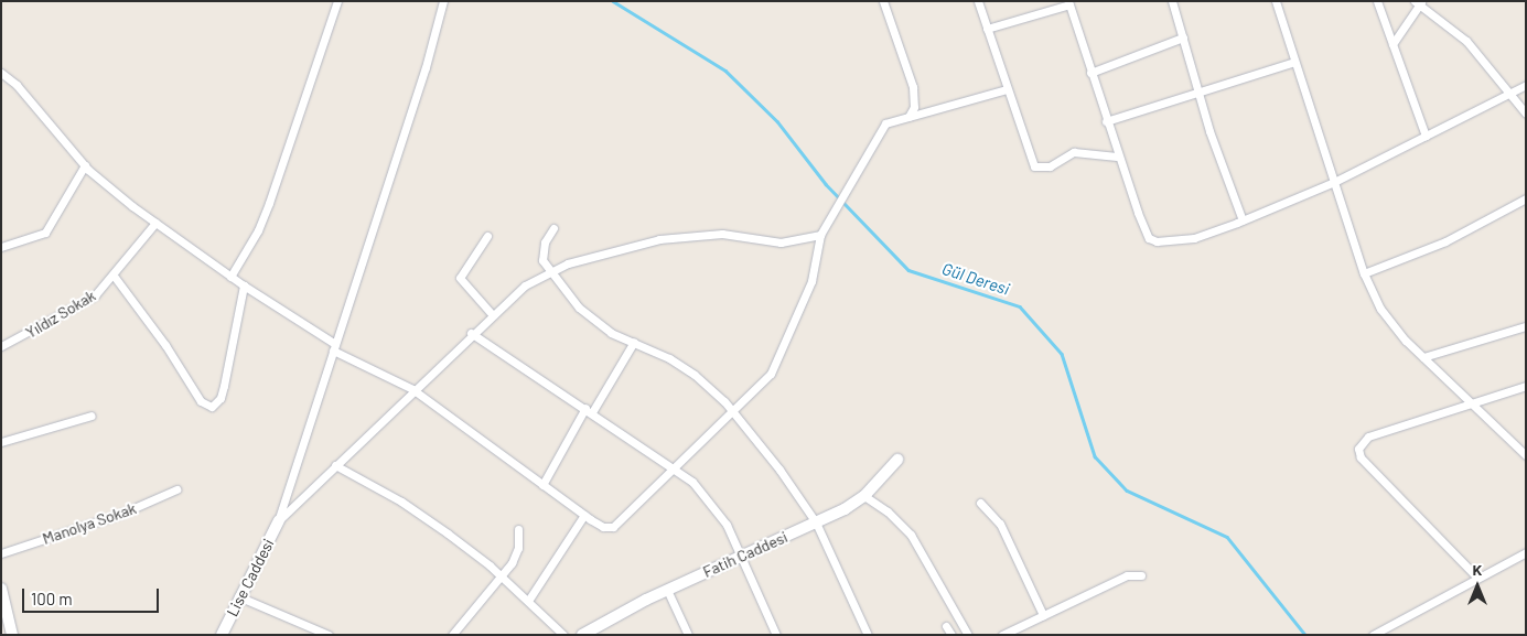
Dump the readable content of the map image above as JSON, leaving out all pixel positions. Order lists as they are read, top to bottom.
{
  "streets": {
    "street": [
      "Yıldız Sokak",
      "Manolya Sokak",
      "Fatih Caddesi",
      "Lise Caddesi"
    ]
  },
  "water": ["Gül Deresi"],
  "scale_bar": "100 m",
  "north": "top"
}
